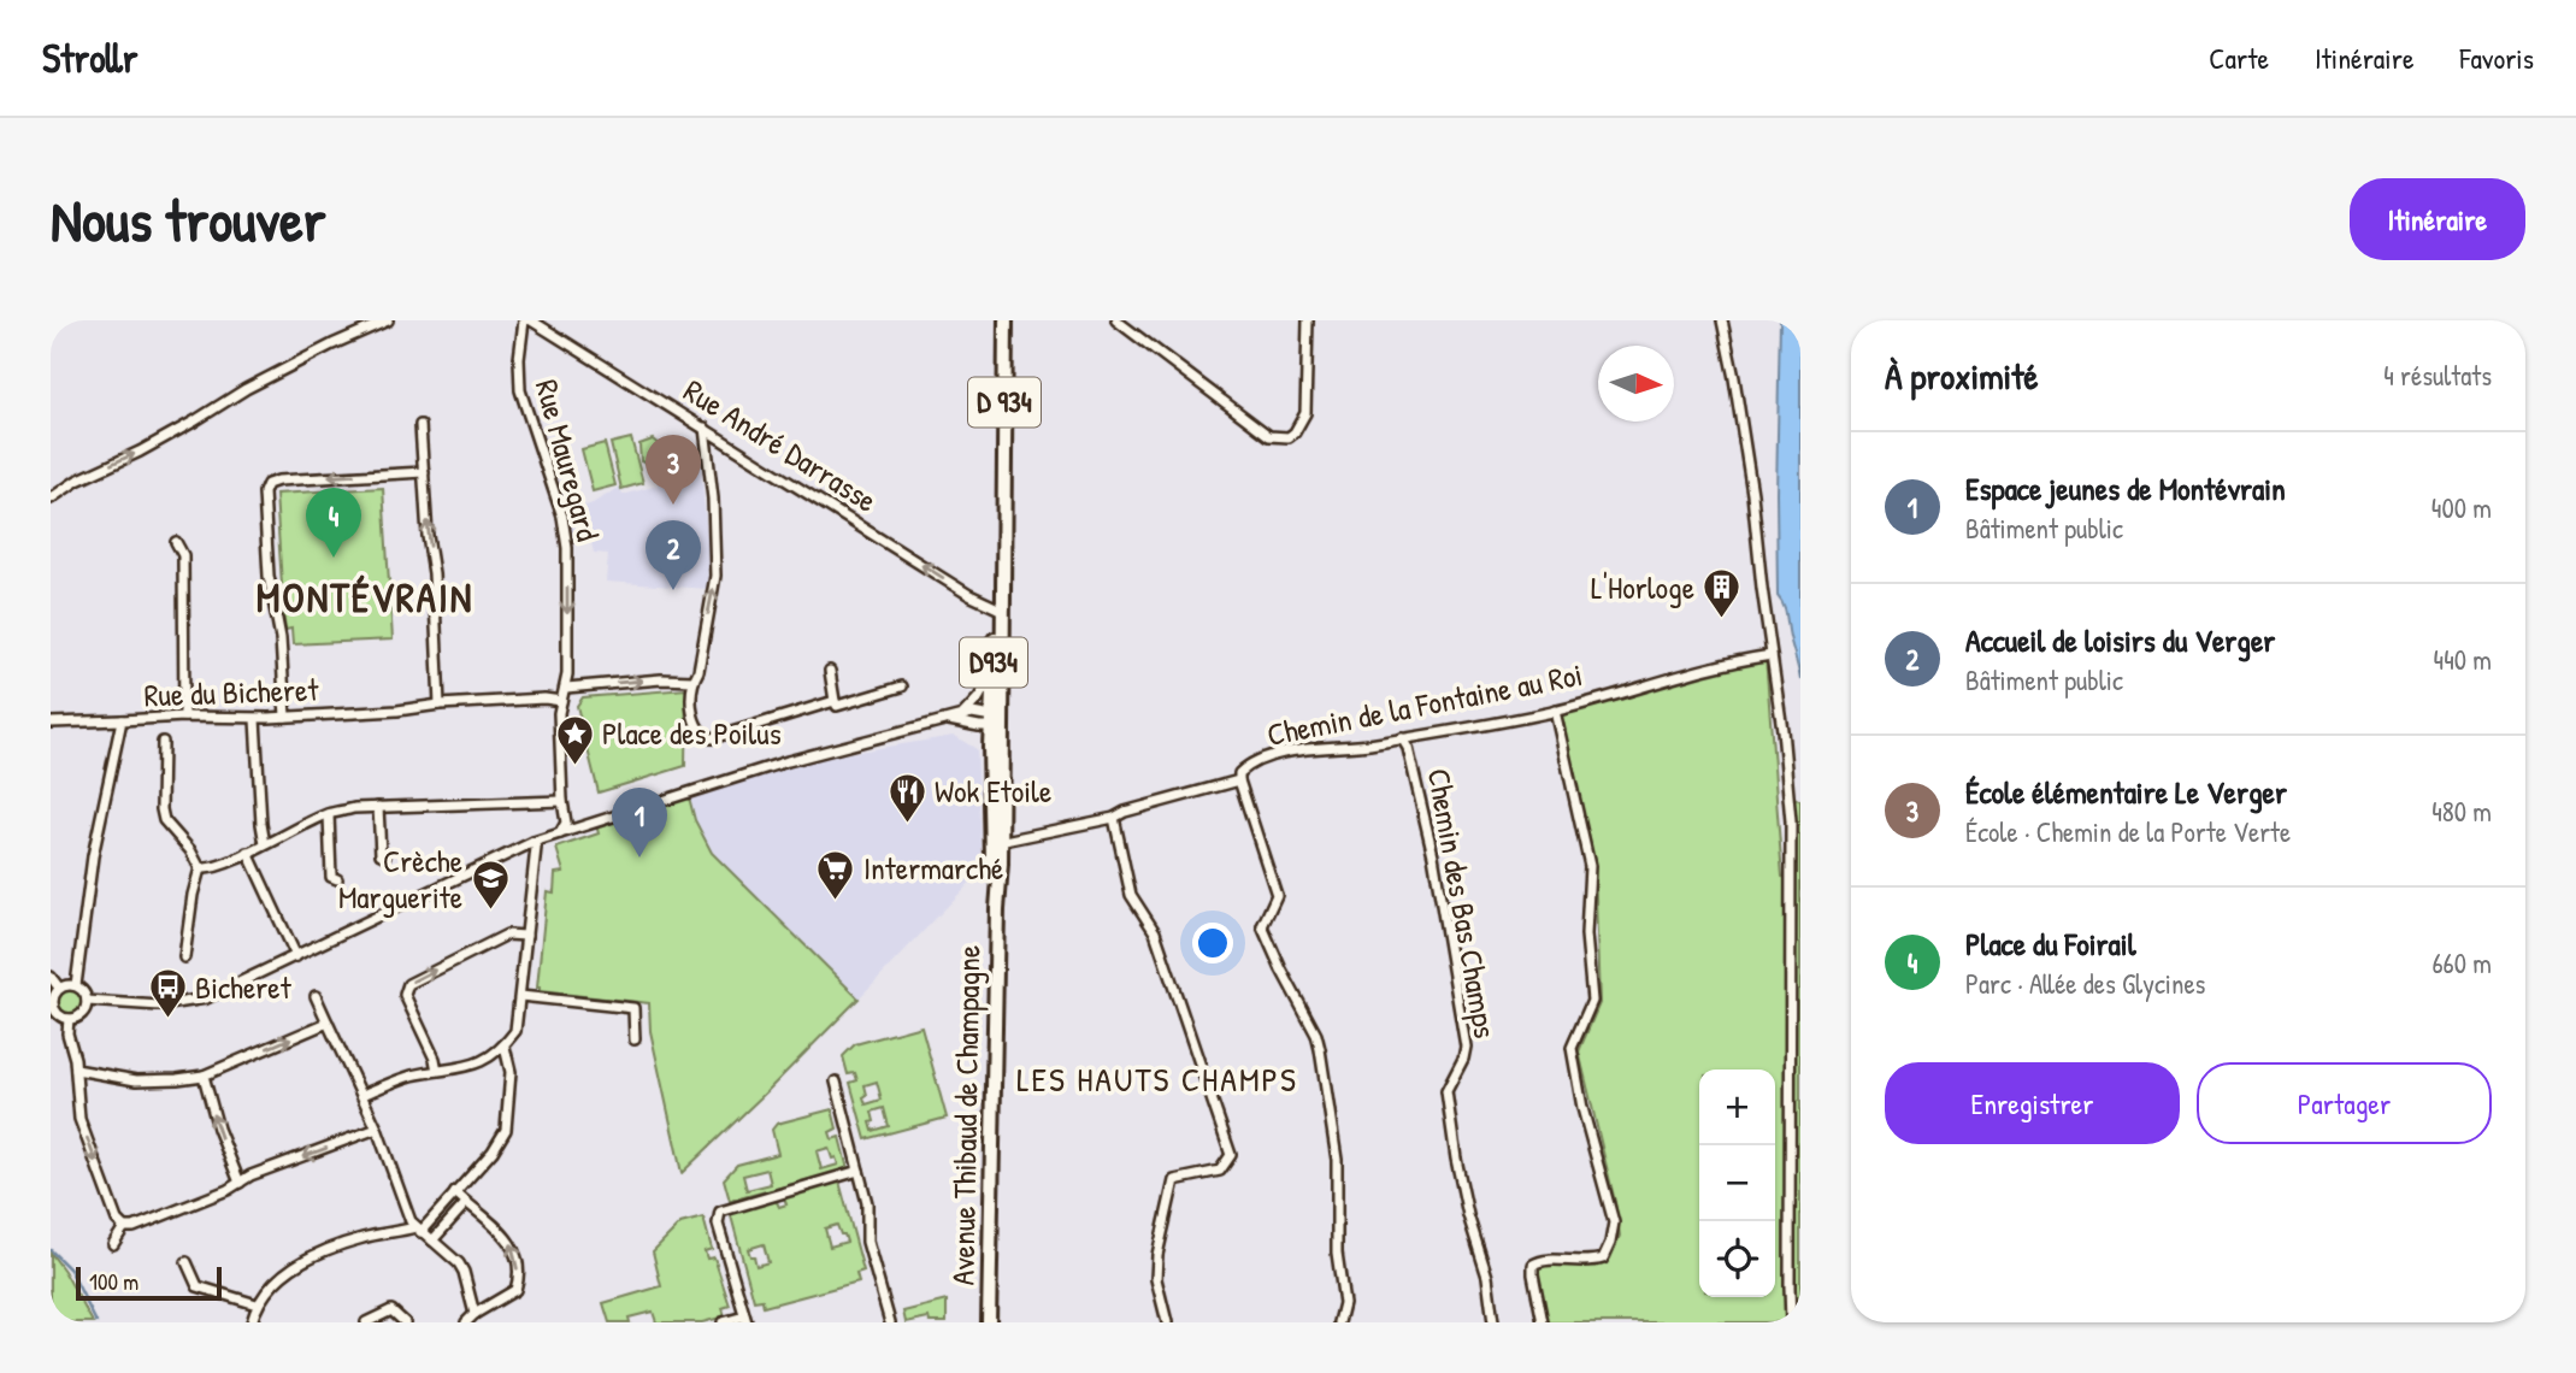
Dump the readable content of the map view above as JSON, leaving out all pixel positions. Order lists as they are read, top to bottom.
{
  "streets": {
    "main road": ["D 934", "D934", "Avenue Thibaud de Champagne"],
    "street": [
      "Rue André Darrasse",
      "Rue Mauregard",
      "Rue du Bicheret",
      "Chemin de la Fontaine au Roi",
      "Chemin des Bas Champs"
    ]
  },
  "crossings": [
    ["Rue André Darrasse", "Avenue Thibaud de Champagne"],
    ["Rue Mauregard", "Rue du Bicheret"],
    ["Chemin de la Fontaine au Roi", "Chemin des Bas Champs"],
    ["Chemin de la Fontaine au Roi", "Avenue Thibaud de Champagne"]
  ],
  "one_way": ["Rue André Darrasse", "Rue Mauregard"],
  "districts": ["MONTÉVRAIN", "LES HAUTS CHAMPS"],
  "places": {
    "building": ["L'Horloge"],
    "place": ["Place des Poilus"],
    "restaurant": ["Wok Etoile"],
    "supermarket": ["Intermarché"],
    "school or university": ["Crèche Marguerite"],
    "bus stop": ["Bicheret"]
  },
  "scale_bar": "100 m",
  "north": "right",
  "page": {
    "header": "Strollr",
    "nav": ["Carte", "Itinéraire", "Favoris"],
    "buttons": [
      "Itinéraire",
      ["Enregistrer", "Partager"]
    ],
    "title": "Nous trouver",
    "heading": ["À proximité", "4 résultats"],
    "list": [
      {
        "mark": "1",
        "name": "Espace jeunes de Montévrain",
        "note": "Bâtiment public",
        "value": "400 m"
      },
      {
        "mark": "2",
        "name": "Accueil de loisirs du Verger",
        "note": "Bâtiment public",
        "value": "440 m"
      },
      {
        "mark": "3",
        "name": "École élémentaire Le Verger",
        "note": "École · Chemin de la Porte Verte",
        "value": "480 m"
      },
      {
        "mark": "4",
        "name": "Place du Foirail",
        "note": "Parc · Allée des Glycines",
        "value": "660 m"
      }
    ],
    "pins": [
      "3",
      "4",
      "2",
      "1"
    ],
    "map_buttons": ["+", "−"],
    "scale": "100 m"
  }
}
